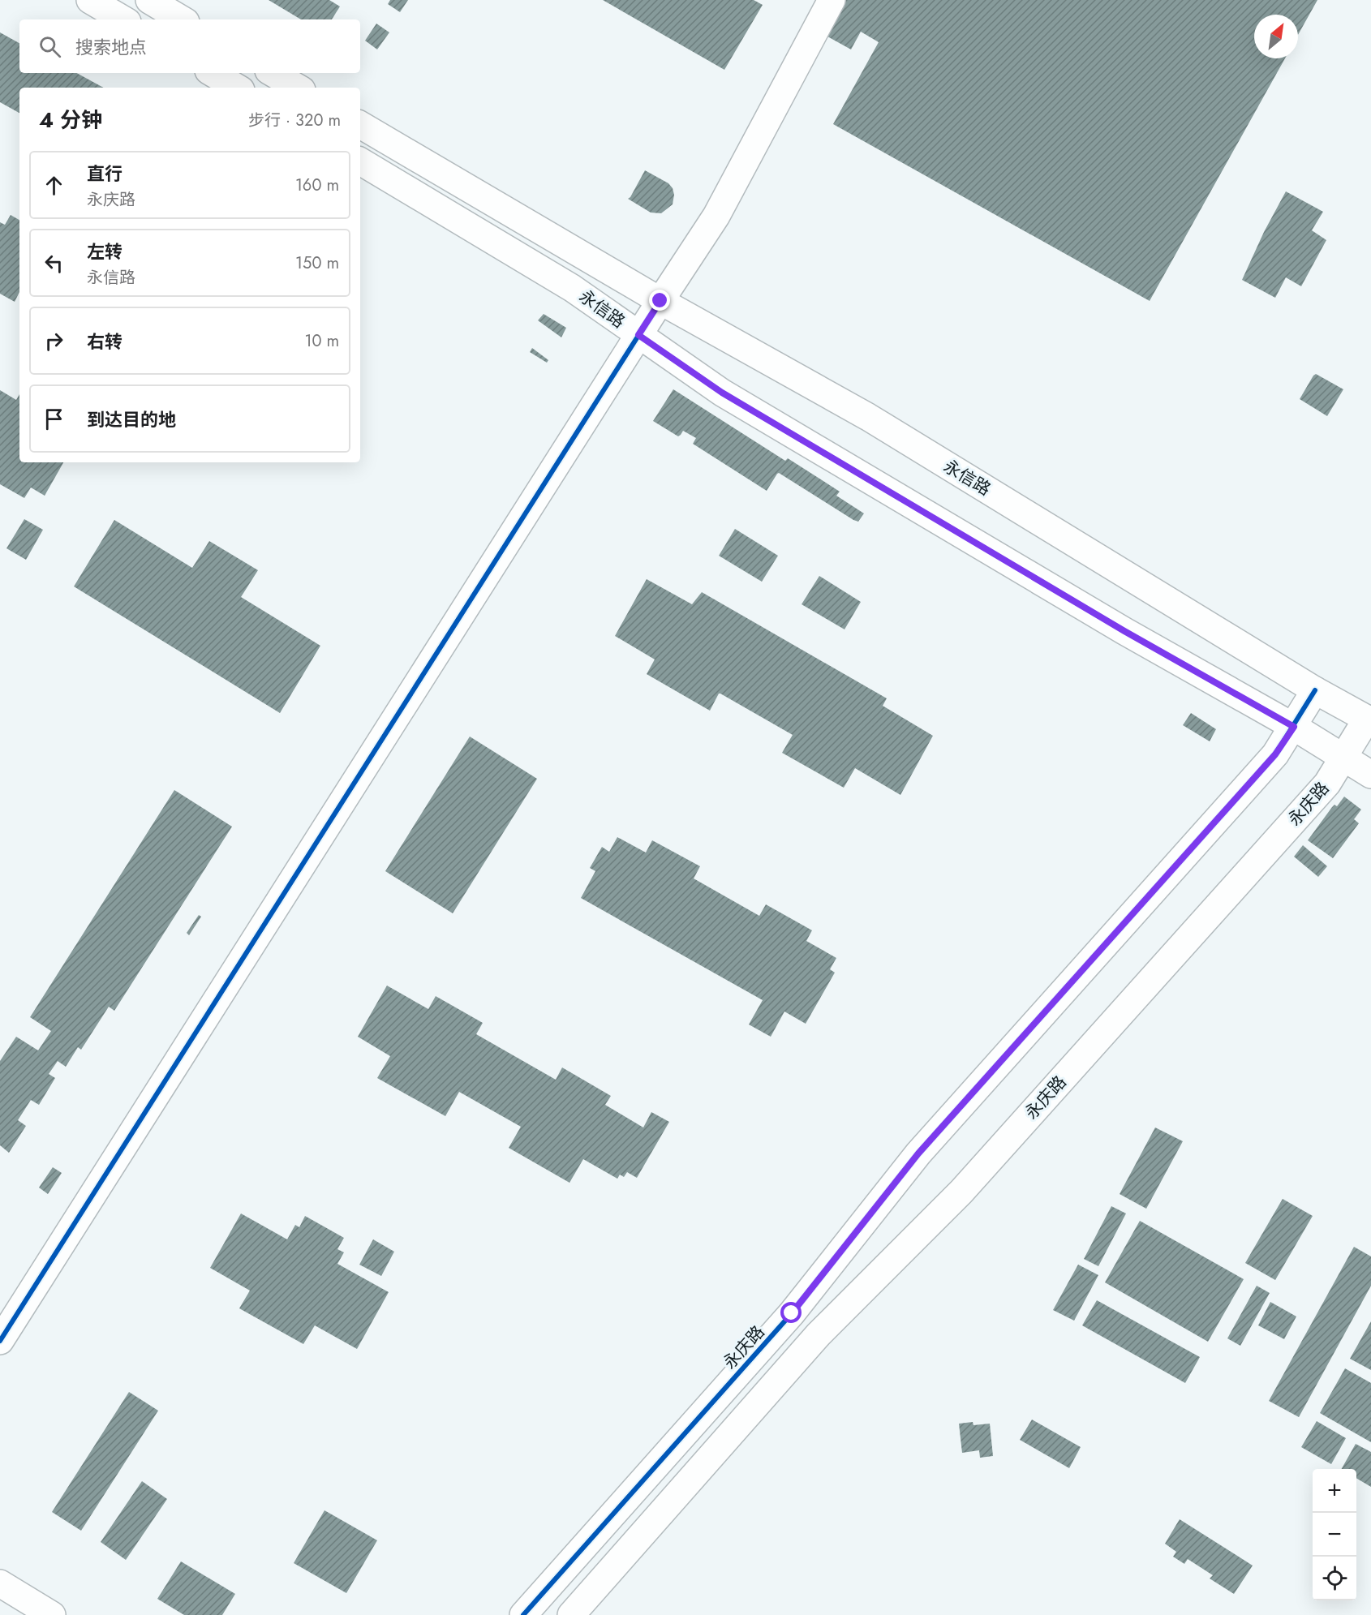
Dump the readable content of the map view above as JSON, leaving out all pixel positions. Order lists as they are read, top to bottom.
{
  "streets": {
    "street": ["永信路", "永庆路"]
  },
  "crossings": [
    ["永信路", "永庆路"]
  ],
  "north": "top right",
  "page": {
    "search": "搜索地点",
    "heading": ["4 分钟", "步行 · 320 m"],
    "list": [
      ["直行", "永庆路", "160 m"],
      ["左转", "永信路", "150 m"],
      ["右转", "10 m"],
      "到达目的地"
    ],
    "map_buttons": ["+", "−"]
  }
}
